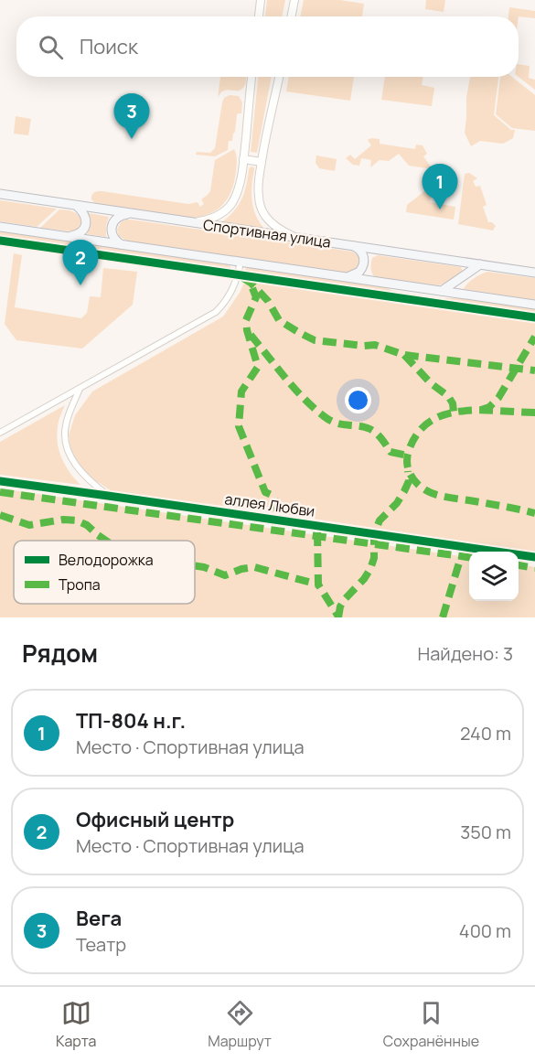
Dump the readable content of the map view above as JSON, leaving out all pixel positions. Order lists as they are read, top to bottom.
{
  "streets": {
    "main road": ["Спортивная улица"],
    "street": ["аллея Любви"]
  },
  "legend": ["Велодорожка", "Тропа"],
  "page": {
    "search": "Поиск",
    "pins": ["3", "1", "2"],
    "heading": ["Рядом", "Найдено: 3"],
    "list": [
      {
        "mark": "1",
        "name": "ТП-804 н.г.",
        "note": "Место · Спортивная улица",
        "value": "240 m"
      },
      {
        "mark": "2",
        "name": "Офисный центр",
        "note": "Место · Спортивная улица",
        "value": "350 m"
      },
      {
        "mark": "3",
        "name": "Вега",
        "note": "Театр",
        "value": "400 m"
      }
    ],
    "nav": ["Карта", "Маршрут", "Сохранённые"]
  }
}
